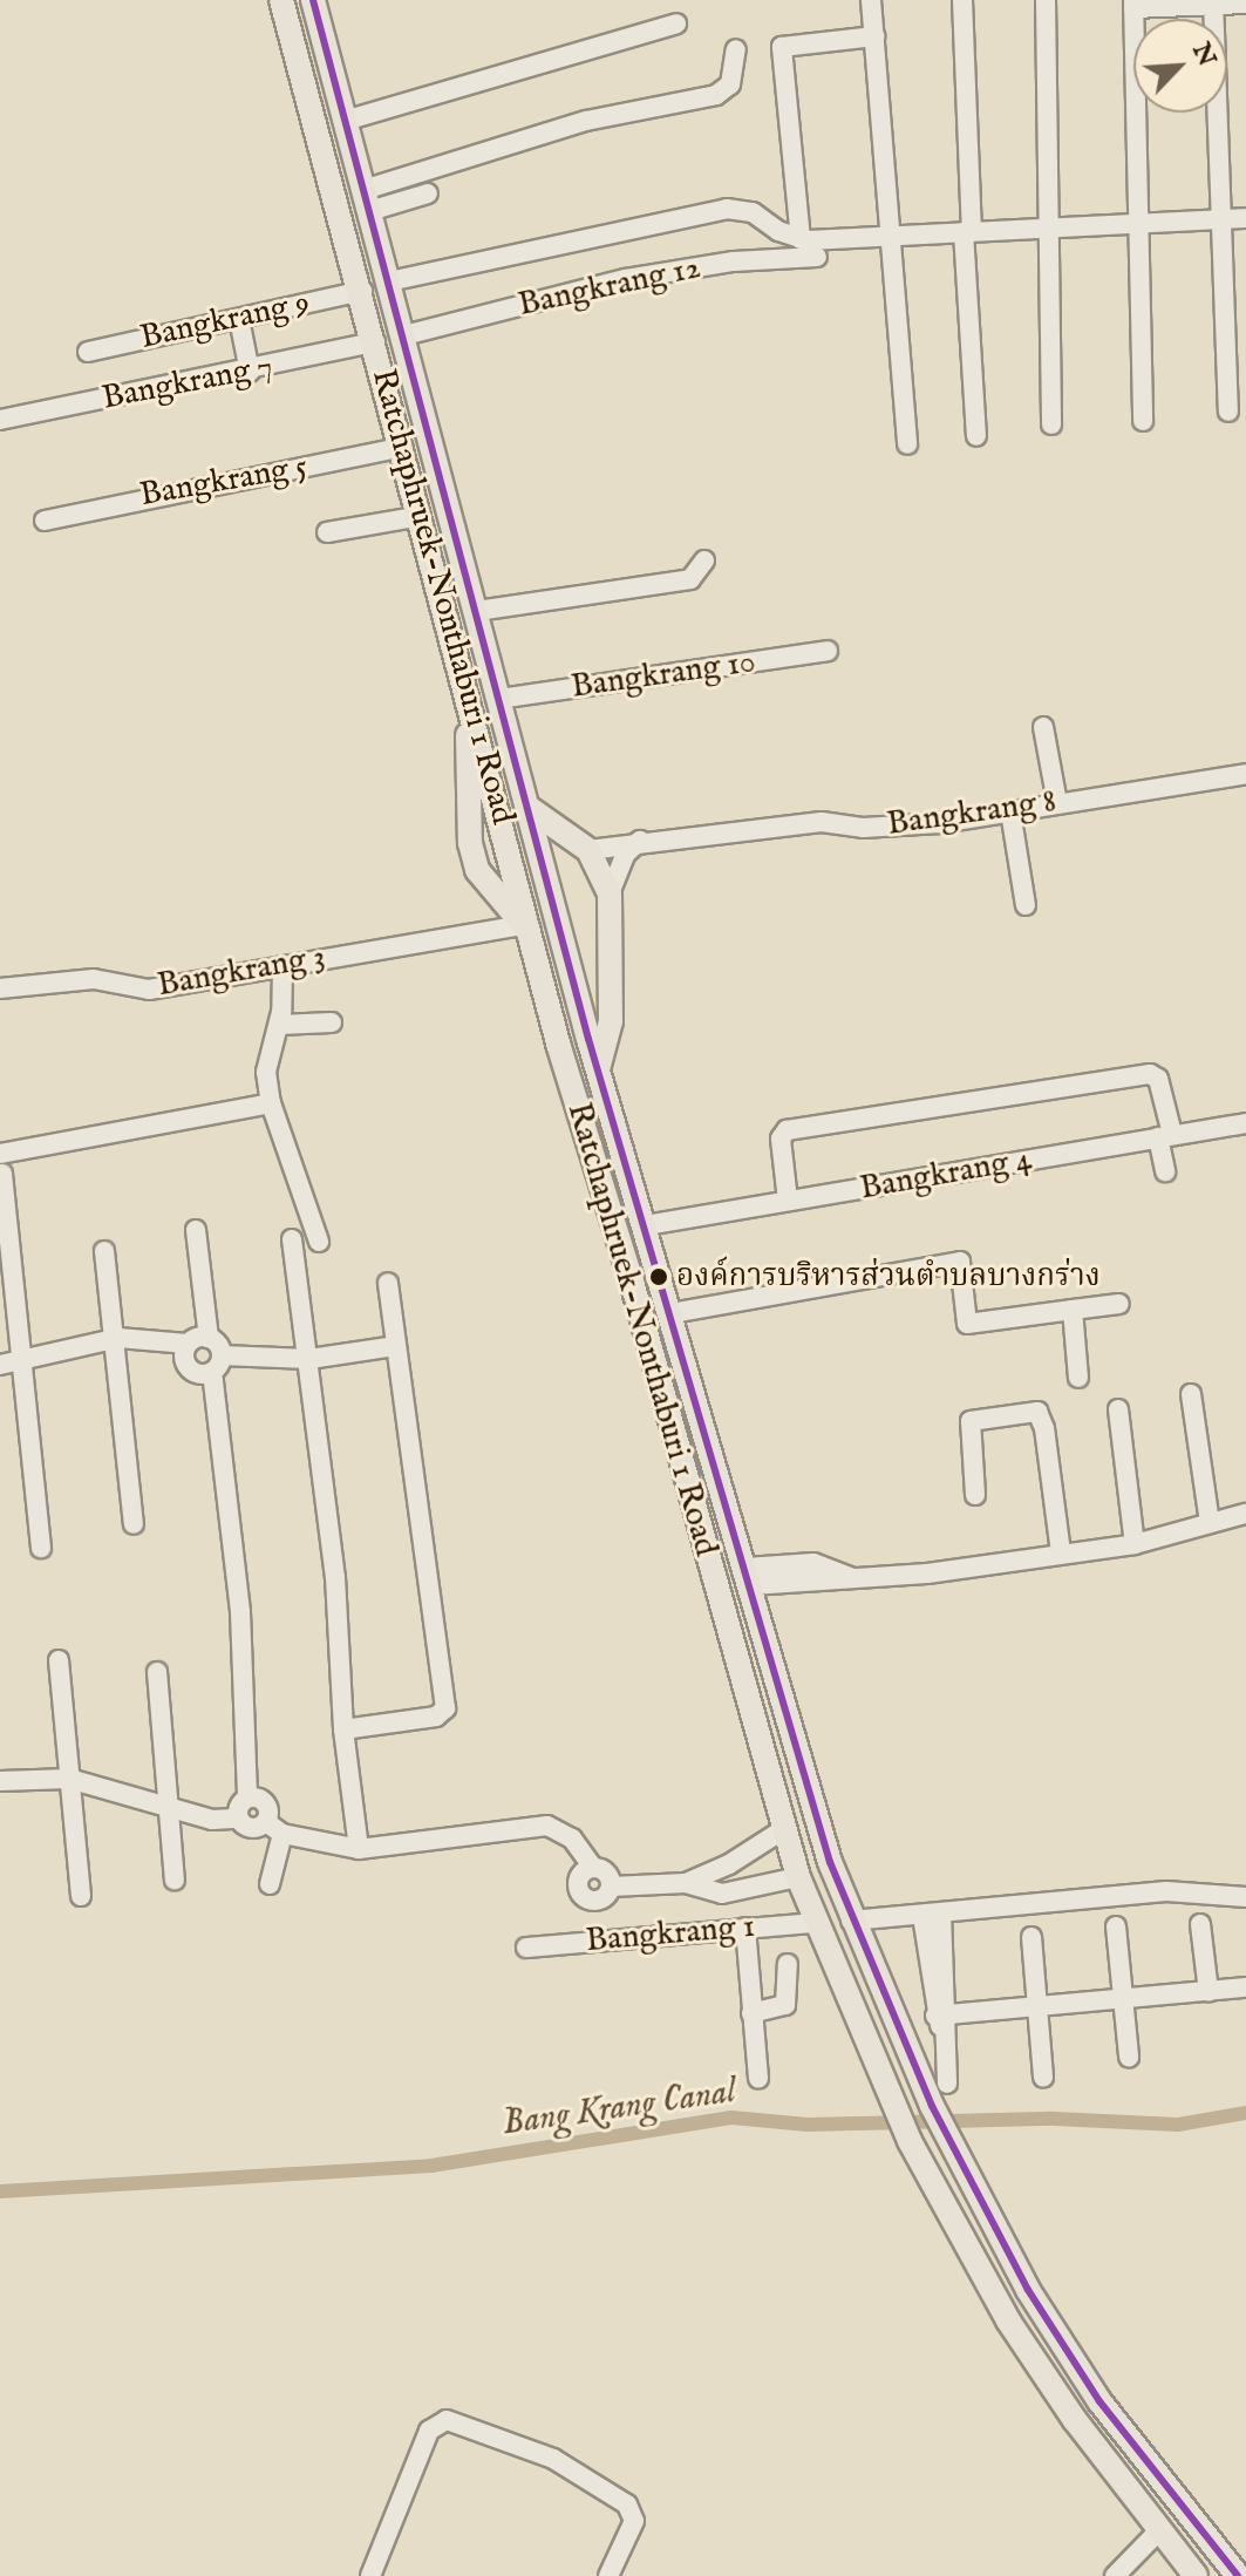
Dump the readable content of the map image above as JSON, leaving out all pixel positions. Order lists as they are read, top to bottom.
{
  "streets": {
    "main road": ["Ratchaphruek-Nonthaburi 1 Road"],
    "street": [
      "Bangkrang 12",
      "Bangkrang 9",
      "Bangkrang 7",
      "Bangkrang 5",
      "Bangkrang 10",
      "Bangkrang 8",
      "Bangkrang 3",
      "Bangkrang 4",
      "Bangkrang 1"
    ]
  },
  "crossings": [
    ["Bangkrang 12", "Ratchaphruek-Nonthaburi 1 Road"],
    ["Bangkrang 9", "Ratchaphruek-Nonthaburi 1 Road"],
    ["Bangkrang 7", "Ratchaphruek-Nonthaburi 1 Road"],
    ["Bangkrang 5", "Ratchaphruek-Nonthaburi 1 Road"],
    ["Ratchaphruek-Nonthaburi 1 Road", "Bangkrang 10"],
    ["Ratchaphruek-Nonthaburi 1 Road", "Bangkrang 3"],
    ["Ratchaphruek-Nonthaburi 1 Road", "Bangkrang 4"],
    ["Ratchaphruek-Nonthaburi 1 Road", "Bangkrang 1"]
  ],
  "water": ["Bang Krang Canal"],
  "places": ["องค์การบริหารส่วนตำบลบางกร่าง"],
  "north": "top right"
}
